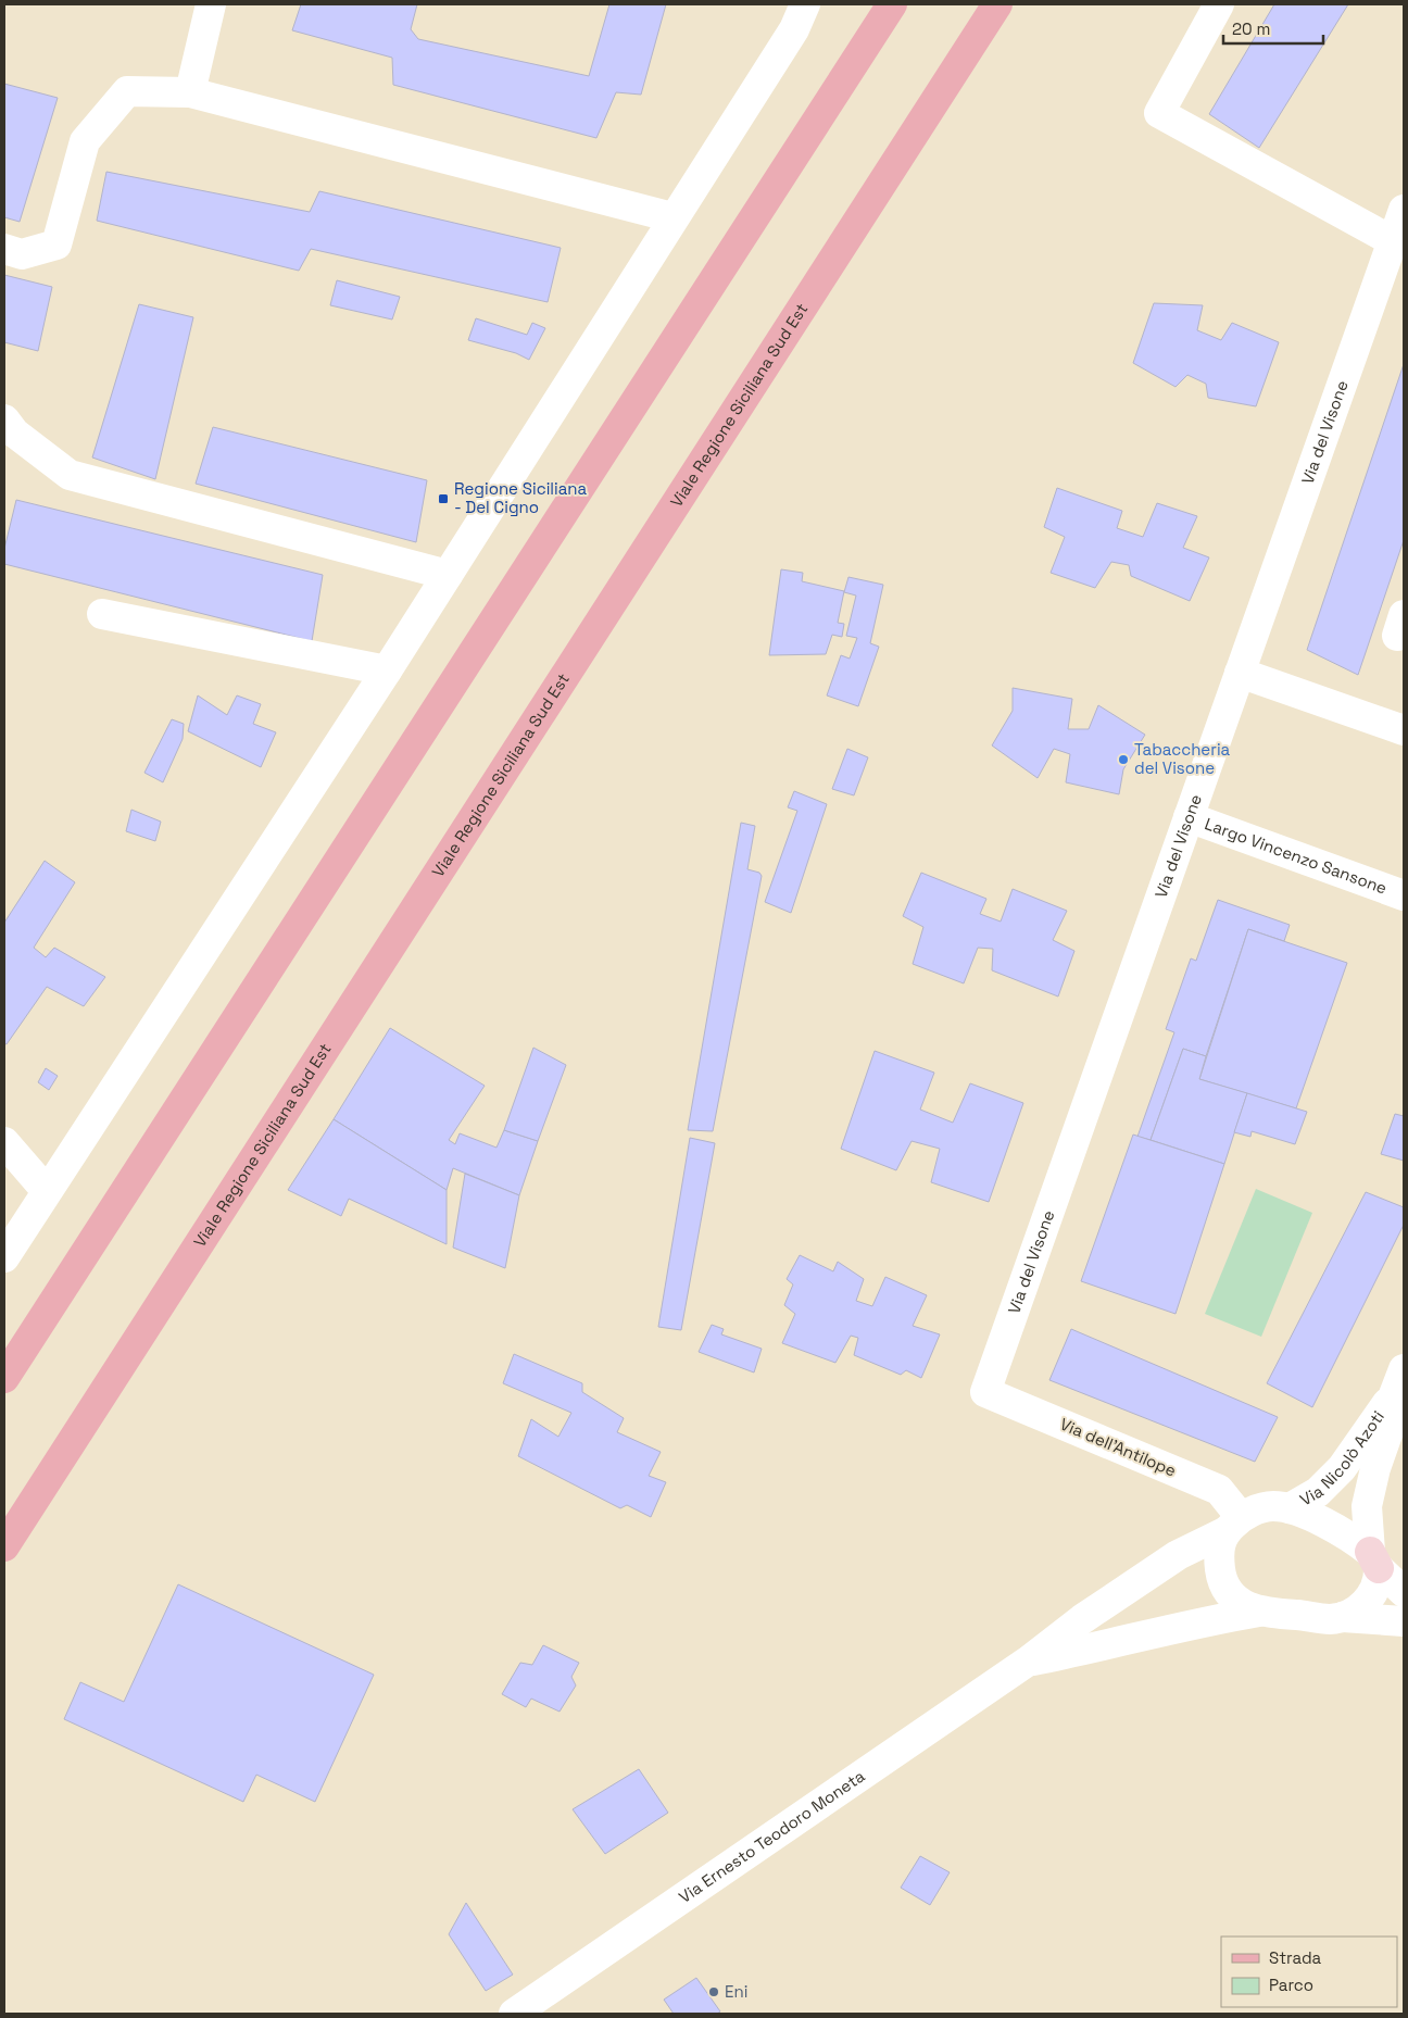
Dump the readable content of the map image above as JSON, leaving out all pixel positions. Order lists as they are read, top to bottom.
{
  "streets": {
    "main road": ["Viale Regione Siciliana Sud Est"],
    "street": [
      "Via del Visone",
      "Largo Vincenzo Sansone",
      "Via dell'Antilope",
      "Via Nicolò Azoti",
      "Via Ernesto Teodoro Moneta"
    ]
  },
  "crossings": [
    ["Via del Visone", "Largo Vincenzo Sansone"],
    ["Via del Visone", "Via dell'Antilope"],
    ["Via dell'Antilope", "Via Nicolò Azoti"],
    ["Via dell'Antilope", "Via Ernesto Teodoro Moneta"],
    ["Via Nicolò Azoti", "Via Ernesto Teodoro Moneta"]
  ],
  "places": {
    "transit": ["Regione Siciliana - Del Cigno"],
    "other": ["Tabaccheria del Visone", "Eni"]
  },
  "legend": ["Strada", "Parco"],
  "scale_bar": "20 m"
}
